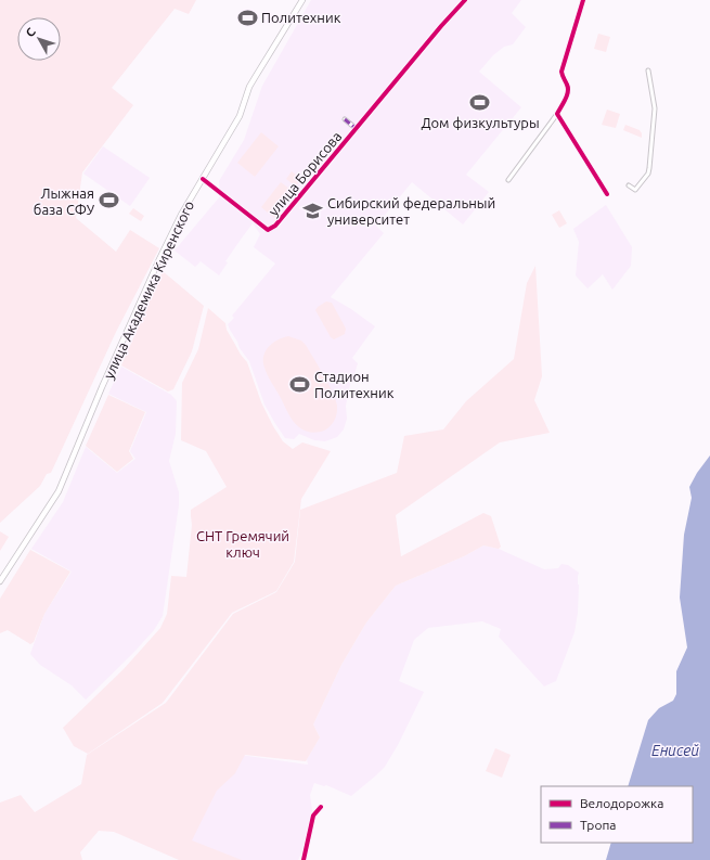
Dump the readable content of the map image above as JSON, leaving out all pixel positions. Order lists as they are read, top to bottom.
{
  "streets": {
    "main road": ["улица Академика Киренского"],
    "street": ["улица Борисова"]
  },
  "crossings": [
    ["улица Борисова", "улица Академика Киренского"]
  ],
  "water": ["Енисей"],
  "parks": ["СНТ Гремячий ключ"],
  "places": {
    "sports": [
      "Политехник",
      "Дом физкультуры",
      "Лыжная база СФУ",
      "Стадион Политехник"
    ],
    "school or university": ["Сибирский федеральный университет"]
  },
  "legend": ["Велодорожка", "Тропа"],
  "north": "top left"
}
